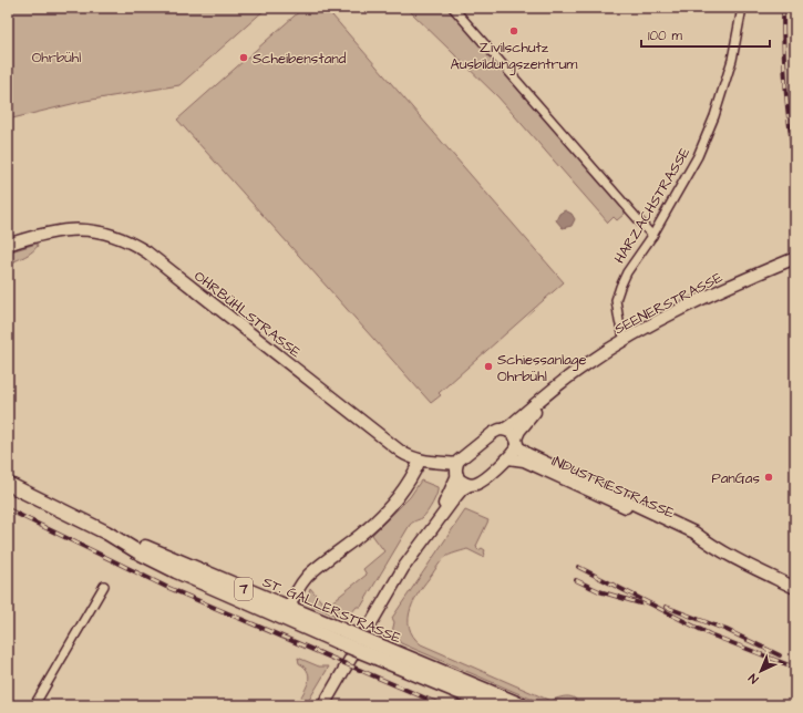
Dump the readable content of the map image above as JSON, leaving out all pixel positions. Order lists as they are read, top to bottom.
{
  "streets": {
    "main road": [
      "SEENERSTRASSE",
      "OHRBÜHLSTRASSE",
      "INDUSTRIESTRASSE",
      "7",
      "ST. GALLERSTRASSE"
    ],
    "street": ["HARZACHSTRASSE"]
  },
  "crossings": [
    ["HARZACHSTRASSE", "SEENERSTRASSE"],
    ["SEENERSTRASSE", "OHRBÜHLSTRASSE"],
    ["SEENERSTRASSE", "INDUSTRIESTRASSE"]
  ],
  "parks": ["Ohrbühl"],
  "places": [
    "Zivilschutz Ausbildungszentrum",
    "Scheibenstand",
    "Schiessanlage Ohrbühl",
    "PanGas"
  ],
  "scale_bar": "100 m",
  "north": "bottom left"
}
